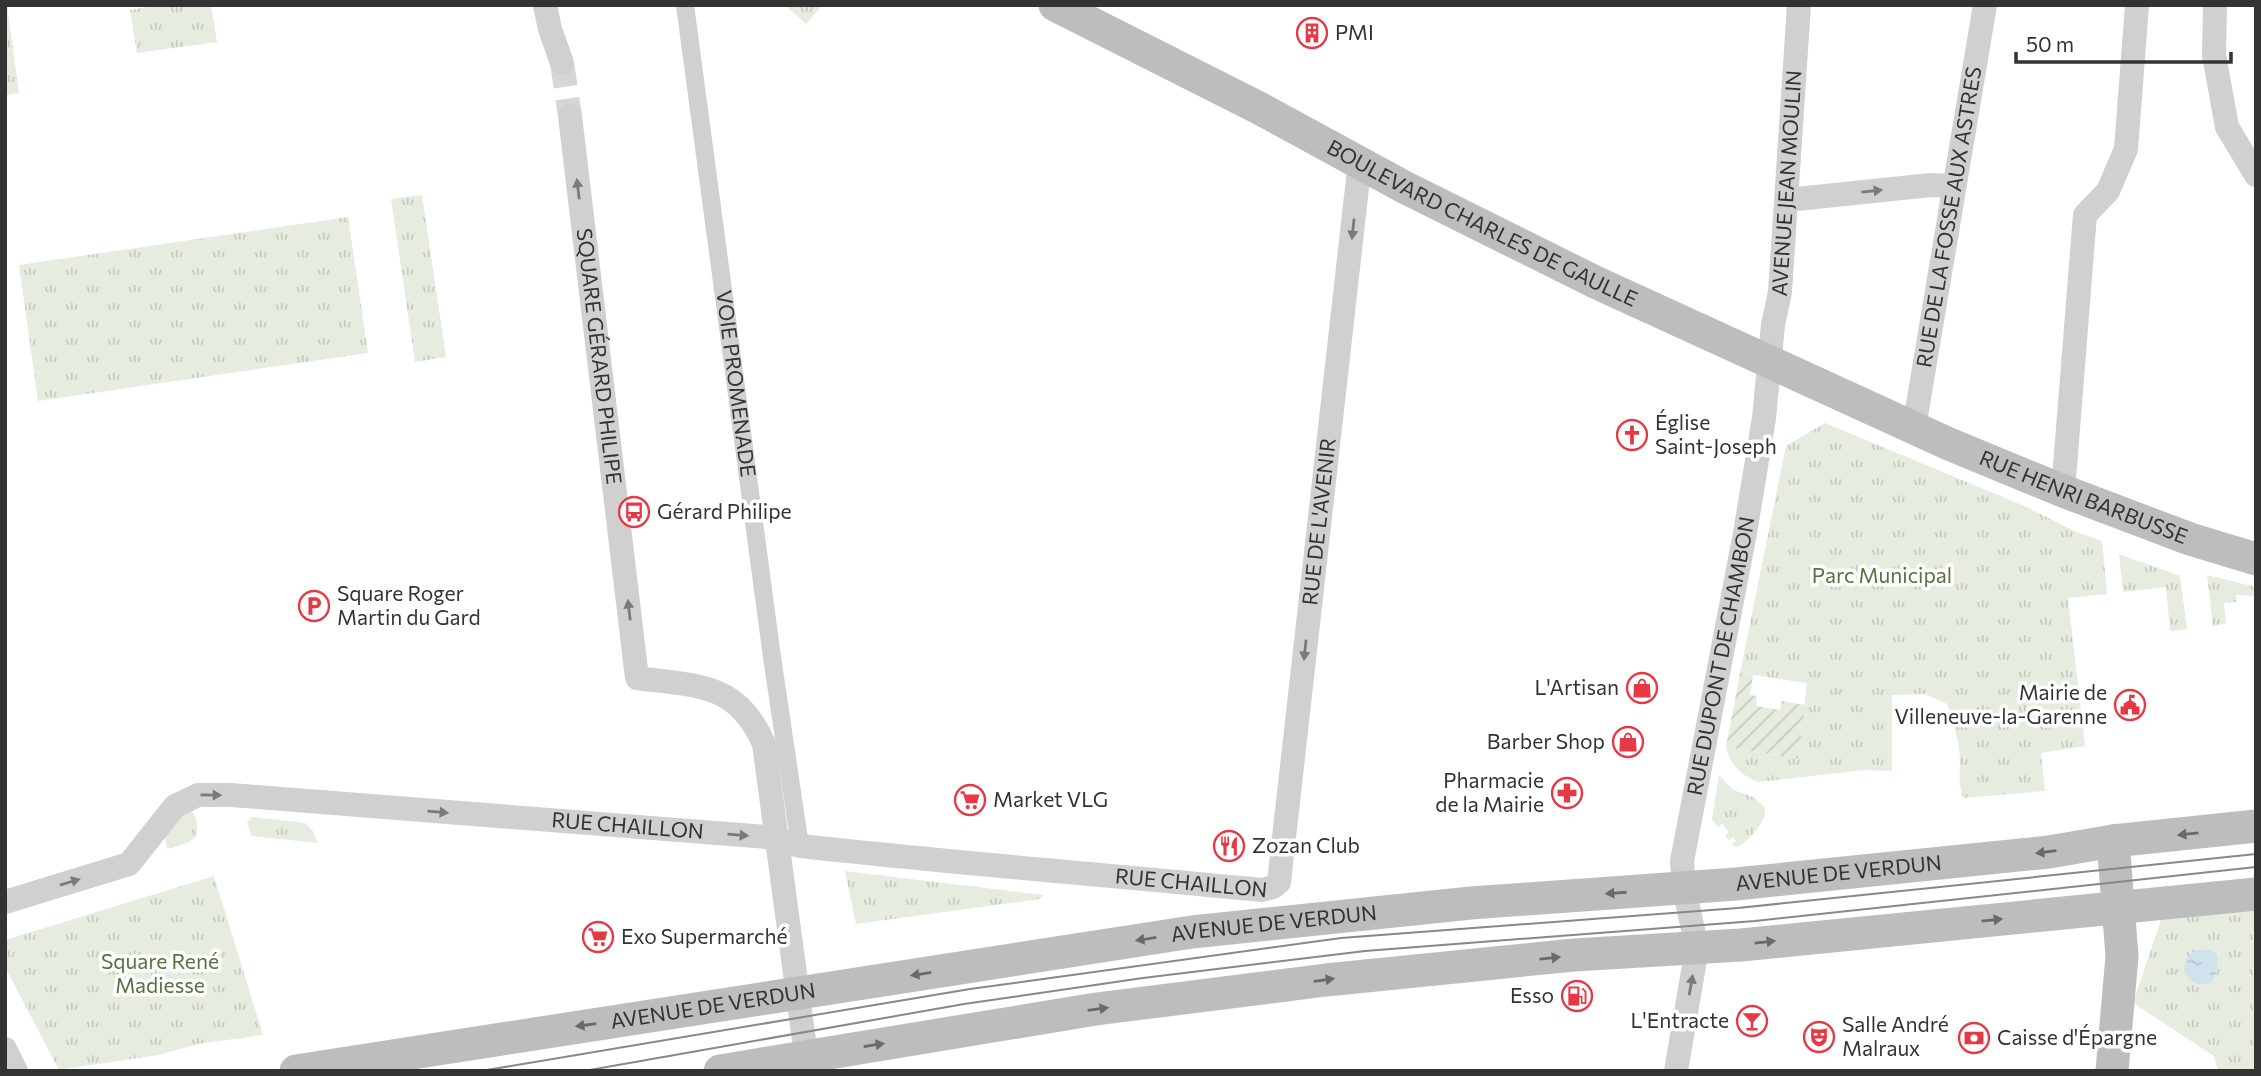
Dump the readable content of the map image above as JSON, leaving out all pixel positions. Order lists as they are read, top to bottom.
{
  "streets": {
    "main road": ["BOULEVARD CHARLES DE GAULLE", "RUE HENRI BARBUSSE", "AVENUE DE VERDUN"],
    "street": [
      "AVENUE JEAN MOULIN",
      "RUE DE LA FOSSE AUX ASTRES",
      "SQUARE GÉRARD PHILIPE",
      "VOIE PROMENADE",
      "RUE DE L'AVENIR",
      "RUE DUPONT DE CHAMBON",
      "RUE CHAILLON"
    ]
  },
  "crossings": [
    ["AVENUE JEAN MOULIN", "BOULEVARD CHARLES DE GAULLE"],
    ["AVENUE JEAN MOULIN", "RUE DUPONT DE CHAMBON"],
    ["RUE DE LA FOSSE AUX ASTRES", "BOULEVARD CHARLES DE GAULLE"],
    ["RUE DE LA FOSSE AUX ASTRES", "RUE HENRI BARBUSSE"],
    ["BOULEVARD CHARLES DE GAULLE", "RUE HENRI BARBUSSE"],
    ["BOULEVARD CHARLES DE GAULLE", "RUE DE L'AVENIR"],
    ["BOULEVARD CHARLES DE GAULLE", "RUE DUPONT DE CHAMBON"],
    ["SQUARE GÉRARD PHILIPE", "VOIE PROMENADE"],
    ["SQUARE GÉRARD PHILIPE", "RUE CHAILLON"],
    ["VOIE PROMENADE", "RUE CHAILLON"],
    ["VOIE PROMENADE", "AVENUE DE VERDUN"],
    ["RUE DE L'AVENIR", "RUE CHAILLON"],
    ["RUE DUPONT DE CHAMBON", "AVENUE DE VERDUN"]
  ],
  "one_way": ["SQUARE GÉRARD PHILIPE", "RUE DE L'AVENIR", "RUE CHAILLON"],
  "parks": ["Parc Municipal", "Square René Madiesse"],
  "places": {
    "building": ["PMI"],
    "church": ["Église Saint-Joseph"],
    "bus stop": ["Gérard Philipe"],
    "parking": ["Square Roger Martin du Gard"],
    "shop": ["L'Artisan", "Barber Shop"],
    "public building": ["Mairie de Villeneuve-la-Garenne"],
    "pharmacy": ["Pharmacie de la Mairie"],
    "supermarket": ["Market VLG", "Exo Supermarché"],
    "restaurant": ["Zozan Club"],
    "fuel station": ["Esso"],
    "bar": ["L'Entracte"],
    "theatre": ["Salle André Malraux"],
    "bank": ["Caisse d'Épargne"]
  },
  "scale_bar": "50 m"
}
